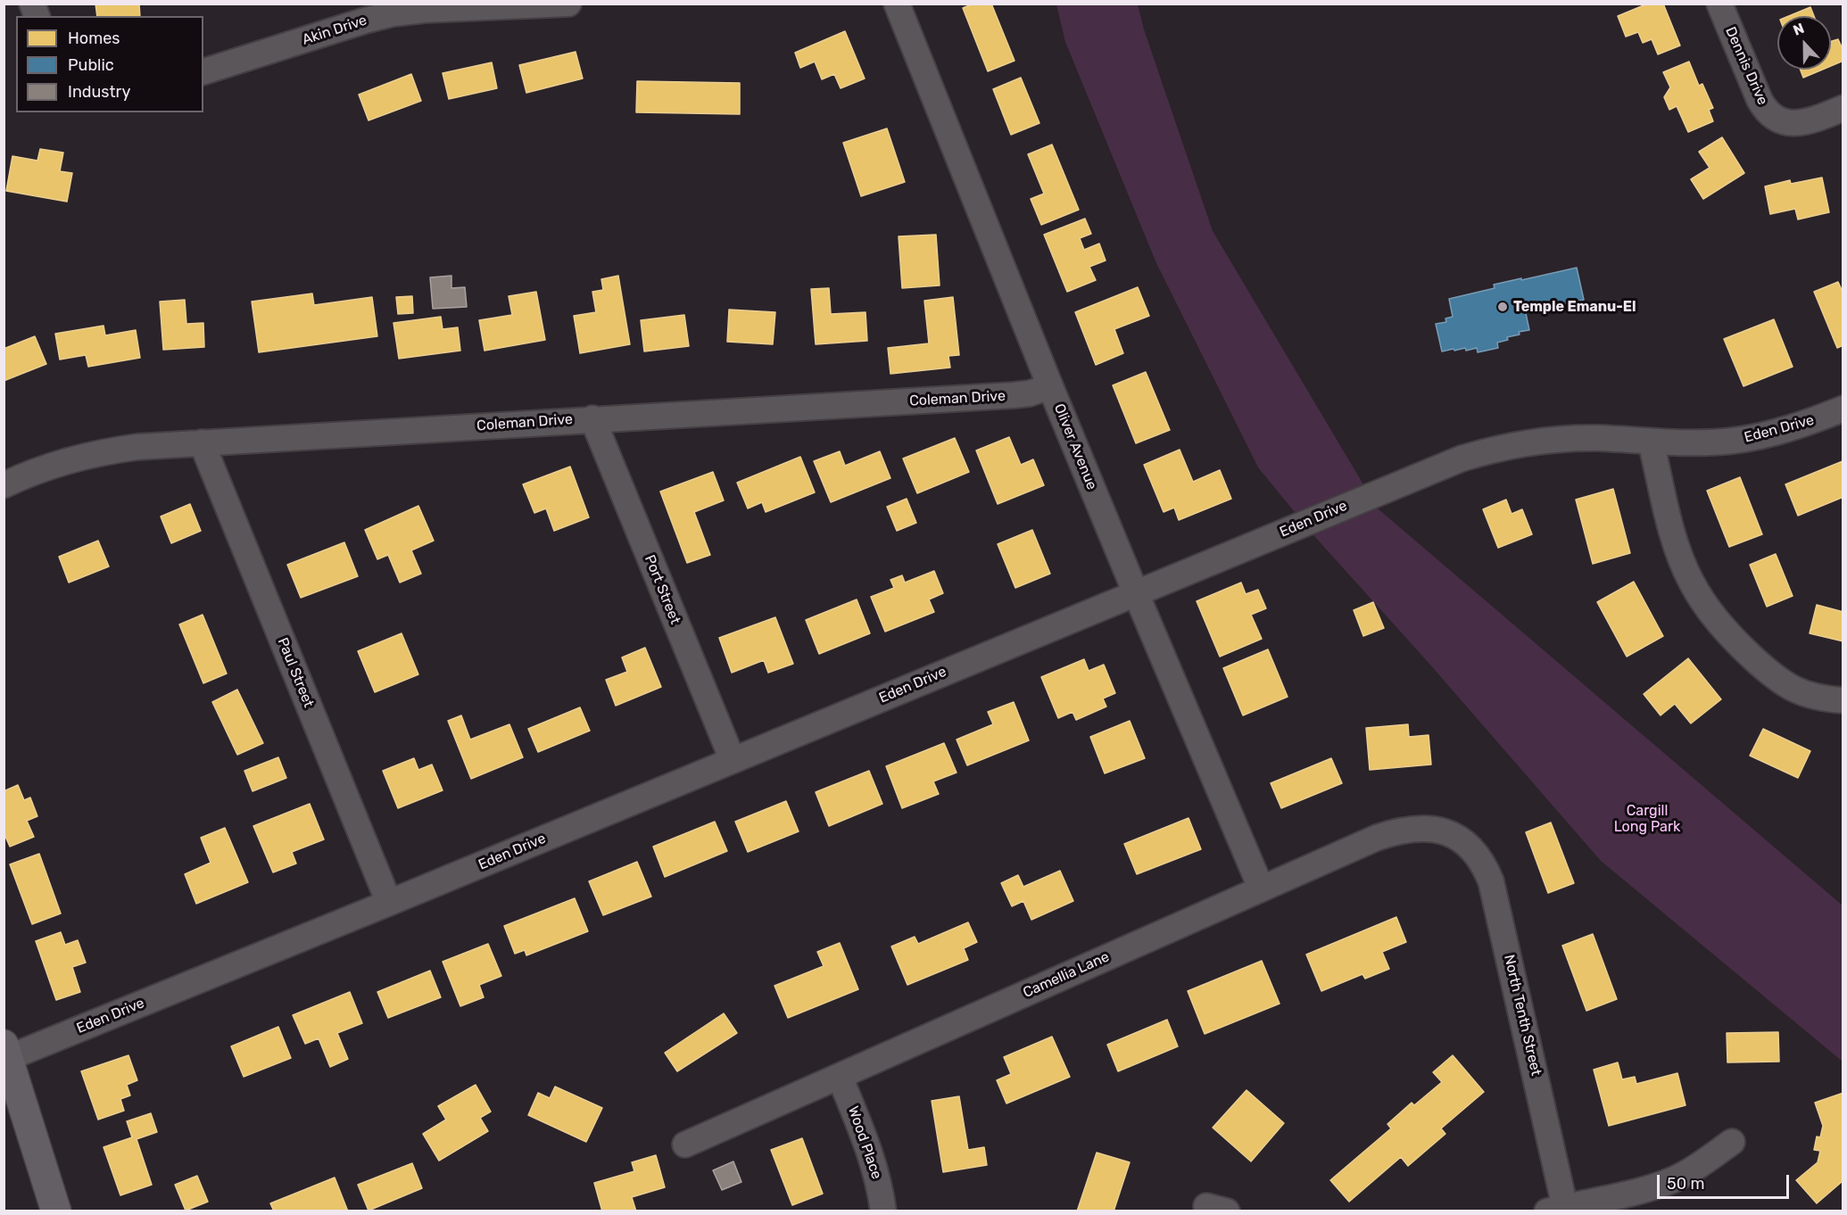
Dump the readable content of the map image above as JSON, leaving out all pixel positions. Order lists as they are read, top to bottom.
{
  "streets": {
    "street": [
      "Akin Drive",
      "Dennis Drive",
      "Coleman Drive",
      "Eden Drive",
      "Oliver Avenue",
      "Port Street",
      "Paul Street",
      "Camellia Lane",
      "North Tenth Street",
      "Wood Place"
    ]
  },
  "crossings": [
    ["Coleman Drive", "Oliver Avenue"],
    ["Coleman Drive", "Port Street"],
    ["Coleman Drive", "Paul Street"],
    ["Eden Drive", "Oliver Avenue"],
    ["Eden Drive", "Port Street"],
    ["Eden Drive", "Paul Street"],
    ["Oliver Avenue", "Camellia Lane"],
    ["Camellia Lane", "North Tenth Street"],
    ["Camellia Lane", "Wood Place"]
  ],
  "parks": ["Cargill Long Park"],
  "places": ["Temple Emanu-El"],
  "legend": ["Homes", "Public", "Industry"],
  "scale_bar": "50 m",
  "north": "top"
}
